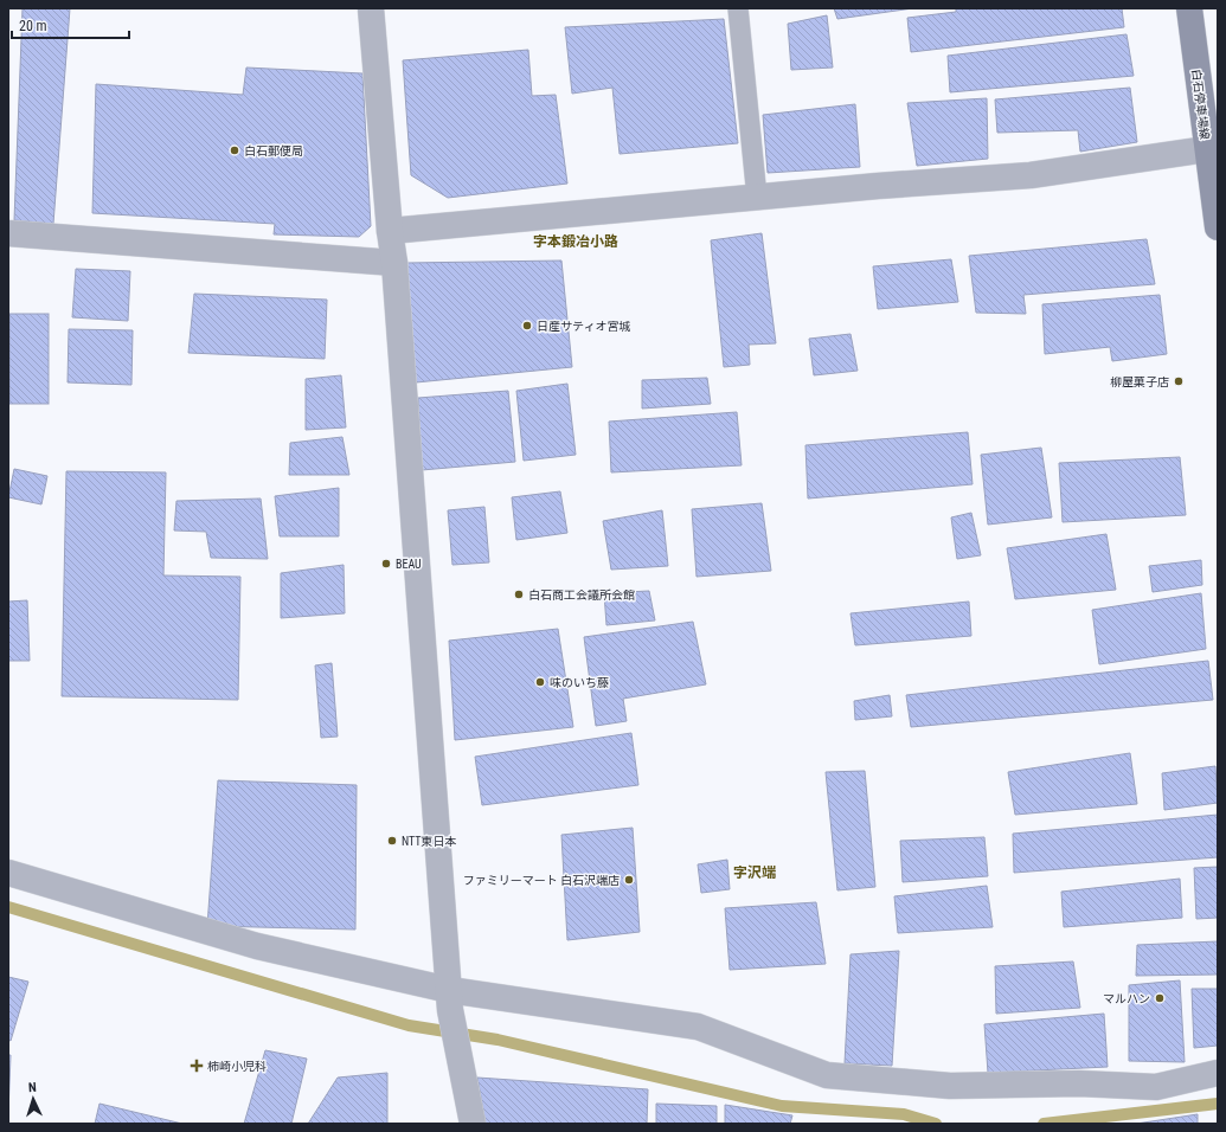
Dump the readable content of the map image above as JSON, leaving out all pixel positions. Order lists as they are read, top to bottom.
{
  "streets": {
    "main road": ["白石停車場線"]
  },
  "districts": ["字本鍛冶小路", "字沢端"],
  "places": {
    "other": [
      "白石郵便局",
      "日産サティオ宮城",
      "柳屋菓子店",
      "BEAU",
      "白石商工会議所会館",
      "味のいち藤",
      "NTT東日本",
      "ファミリーマート 白石沢端店",
      "マルハン"
    ],
    "health": ["柿崎小児科"]
  },
  "scale_bar": "20 m",
  "north": "top"
}
